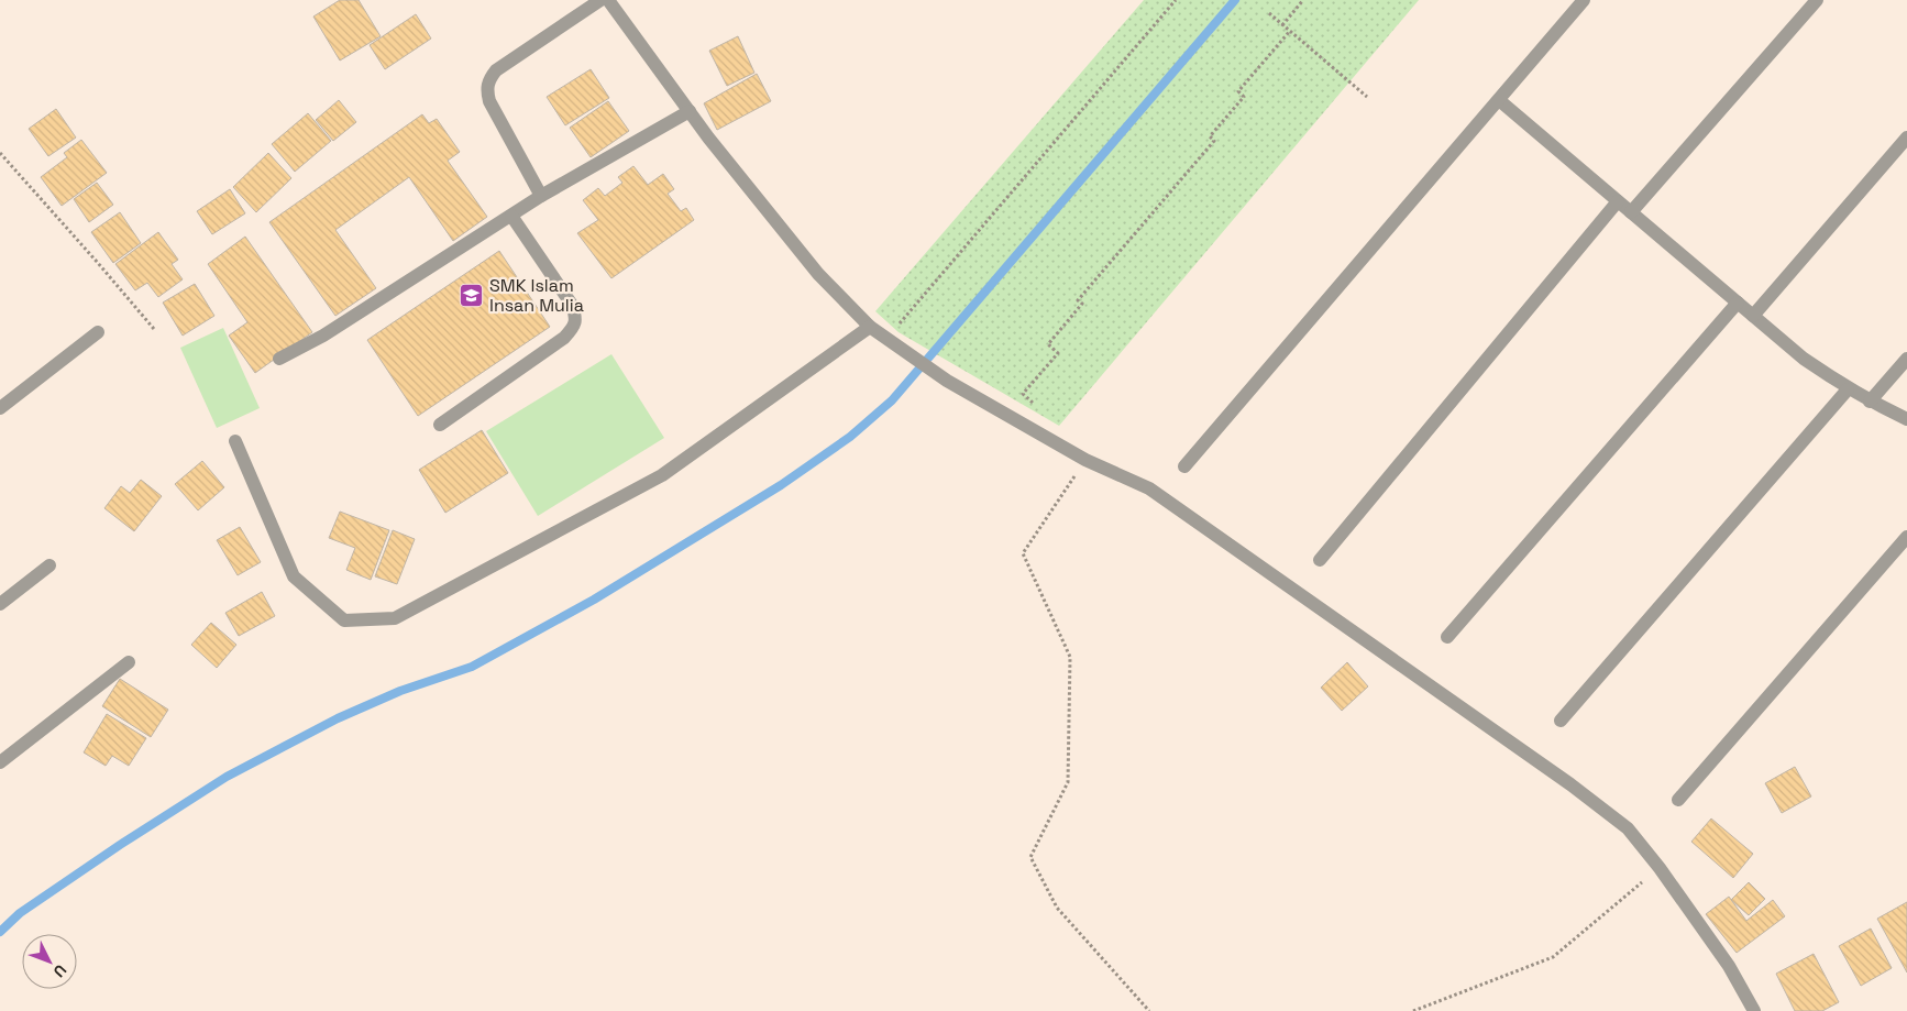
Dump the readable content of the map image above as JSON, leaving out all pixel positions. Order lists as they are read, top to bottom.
{
  "places": {
    "school or university": ["SMK Islam Insan Mulia"]
  },
  "north": "bottom right"
}
